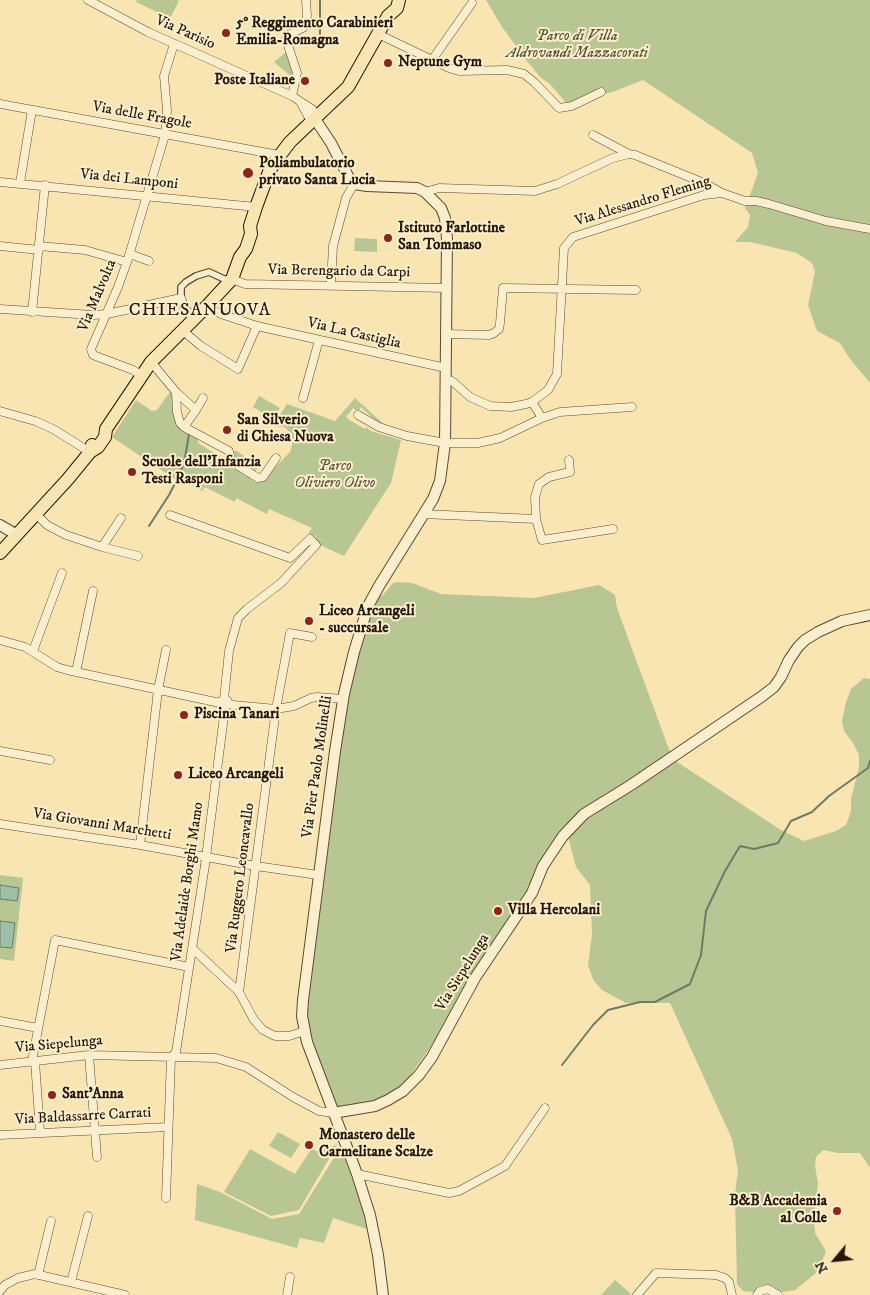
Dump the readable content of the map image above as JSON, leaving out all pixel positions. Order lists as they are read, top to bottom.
{
  "streets": {
    "street": [
      "Via Parisio",
      "Via delle Fragole",
      "Via dei Lamponi",
      "Via Alessandro Fleming",
      "Via Berengario da Carpi",
      "Via Malvolta",
      "Via La Castiglia",
      "Via Pier Paolo Molinelli",
      "Via Giovanni Marchetti",
      "Via Ruggero Leoncavallo",
      "Via Adelaide Borghi Mamo",
      "Via Siepelunga",
      "Via Baldassarre Carrati"
    ]
  },
  "crossings": [
    ["Via Parisio", "Via Malvolta"],
    ["Via delle Fragole", "Via Malvolta"],
    ["Via dei Lamponi", "Via Malvolta"],
    ["Via Berengario da Carpi", "Via Pier Paolo Molinelli"],
    ["Via La Castiglia", "Via Pier Paolo Molinelli"],
    ["Via Pier Paolo Molinelli", "Via Giovanni Marchetti"],
    ["Via Pier Paolo Molinelli", "Via Siepelunga"],
    ["Via Giovanni Marchetti", "Via Ruggero Leoncavallo"],
    ["Via Giovanni Marchetti", "Via Adelaide Borghi Mamo"],
    ["Via Adelaide Borghi Mamo", "Via Siepelunga"],
    ["Via Adelaide Borghi Mamo", "Via Baldassarre Carrati"]
  ],
  "districts": ["CHIESANUOVA"],
  "parks": ["Parco di Villa Aldrovandi Mazzacorati", "Parco Oliviero Olivo"],
  "places": [
    "5° Reggimento Carabinieri Emilia-Romagna",
    "Neptune Gym",
    "Poste Italiane",
    "Poliambulatorio privato Santa Lucia",
    "Istituto Farlottine San Tommaso",
    "San Silverio di Chiesa Nuova",
    "Scuole dell'Infanzia Testi Rasponi",
    "Liceo Arcangeli - succursale",
    "Piscina Tanari",
    "Liceo Arcangeli",
    "Villa Hercolani",
    "Sant'Anna",
    "Monastero delle Carmelitane Scalze",
    "B&B Accademia al Colle"
  ],
  "north": "bottom left"
}
